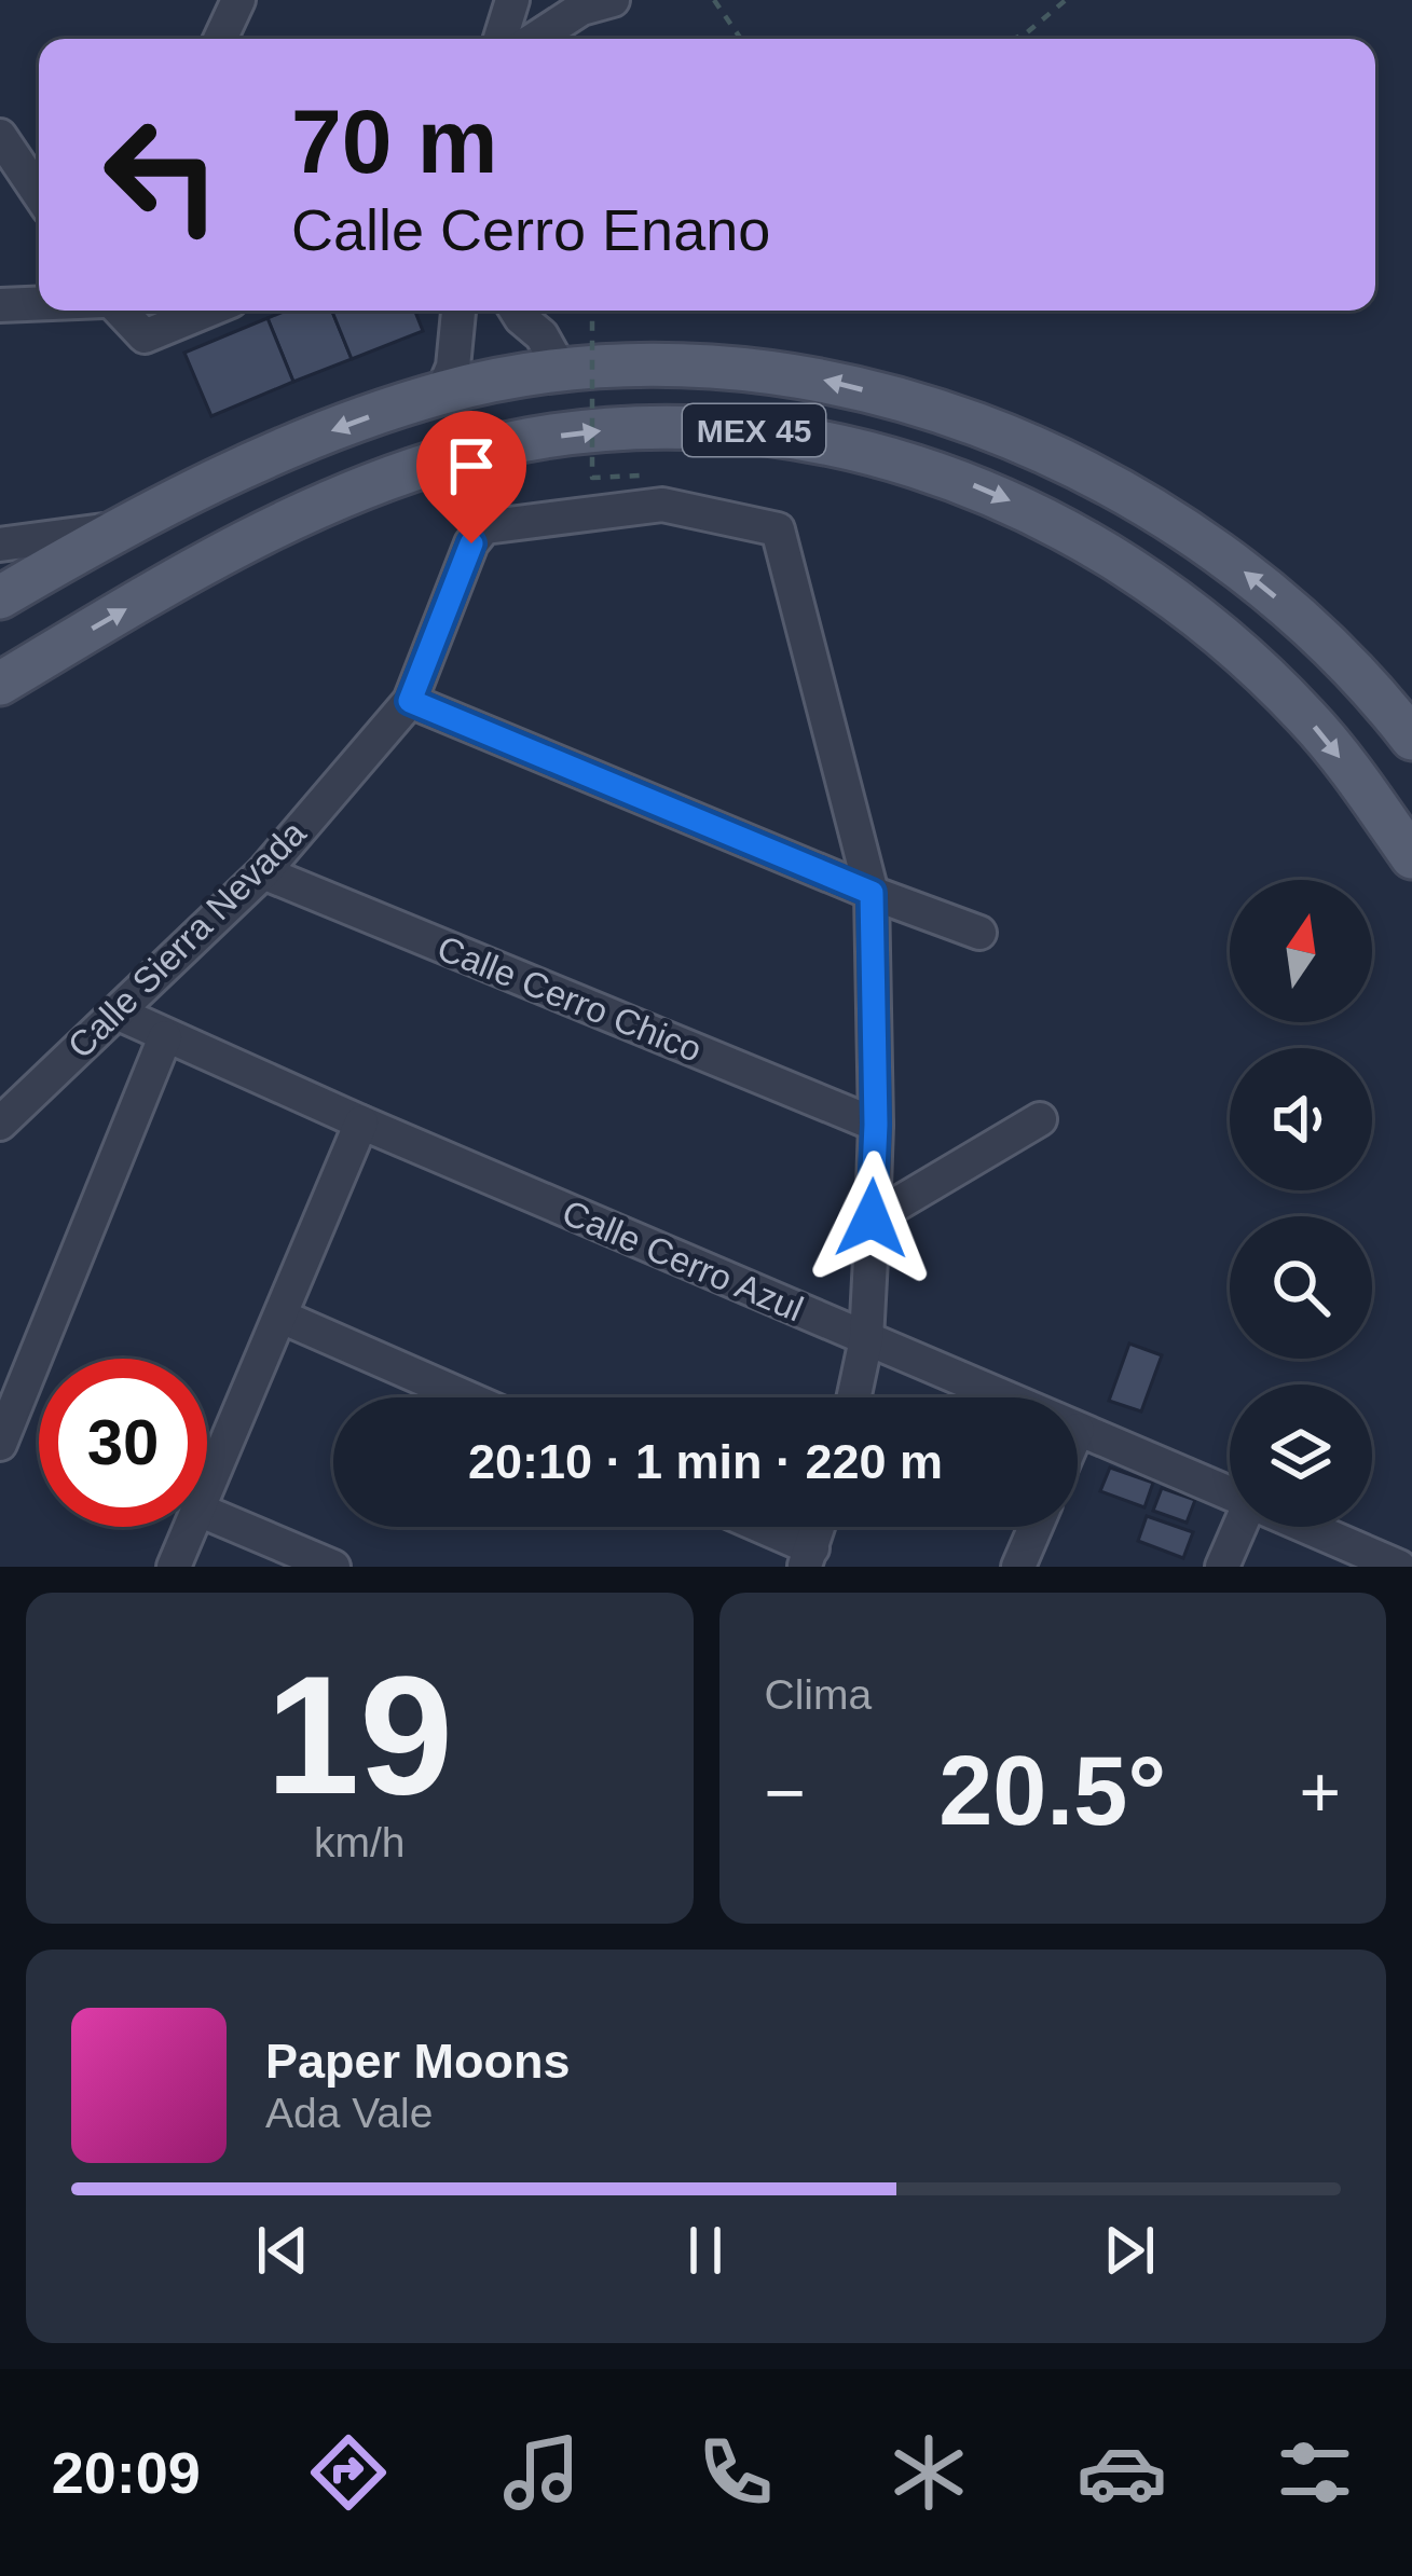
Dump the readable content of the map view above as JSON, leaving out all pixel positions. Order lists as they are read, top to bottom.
{
  "streets": {
    "main road": ["MEX 45"],
    "street": ["Calle Sierra Nevada", "Calle Cerro Chico", "Calle Cerro Azul"]
  },
  "crossings": [
    ["Calle Sierra Nevada", "Calle Cerro Chico"],
    ["Calle Sierra Nevada", "Calle Cerro Azul"]
  ],
  "north": "top",
  "page": {
    "turn": ["70 m", "Calle Cerro Enano"],
    "limit": "30",
    "trip": "20:10 · 1 min · 220 m",
    "tile": [
      ["19", "km/h"],
      "Clima"
    ],
    "heat": ["−", "20.5°", "+"],
    "song": ["Paper Moons", "Ada Vale"],
    "tabs": "20:09"
  }
}
